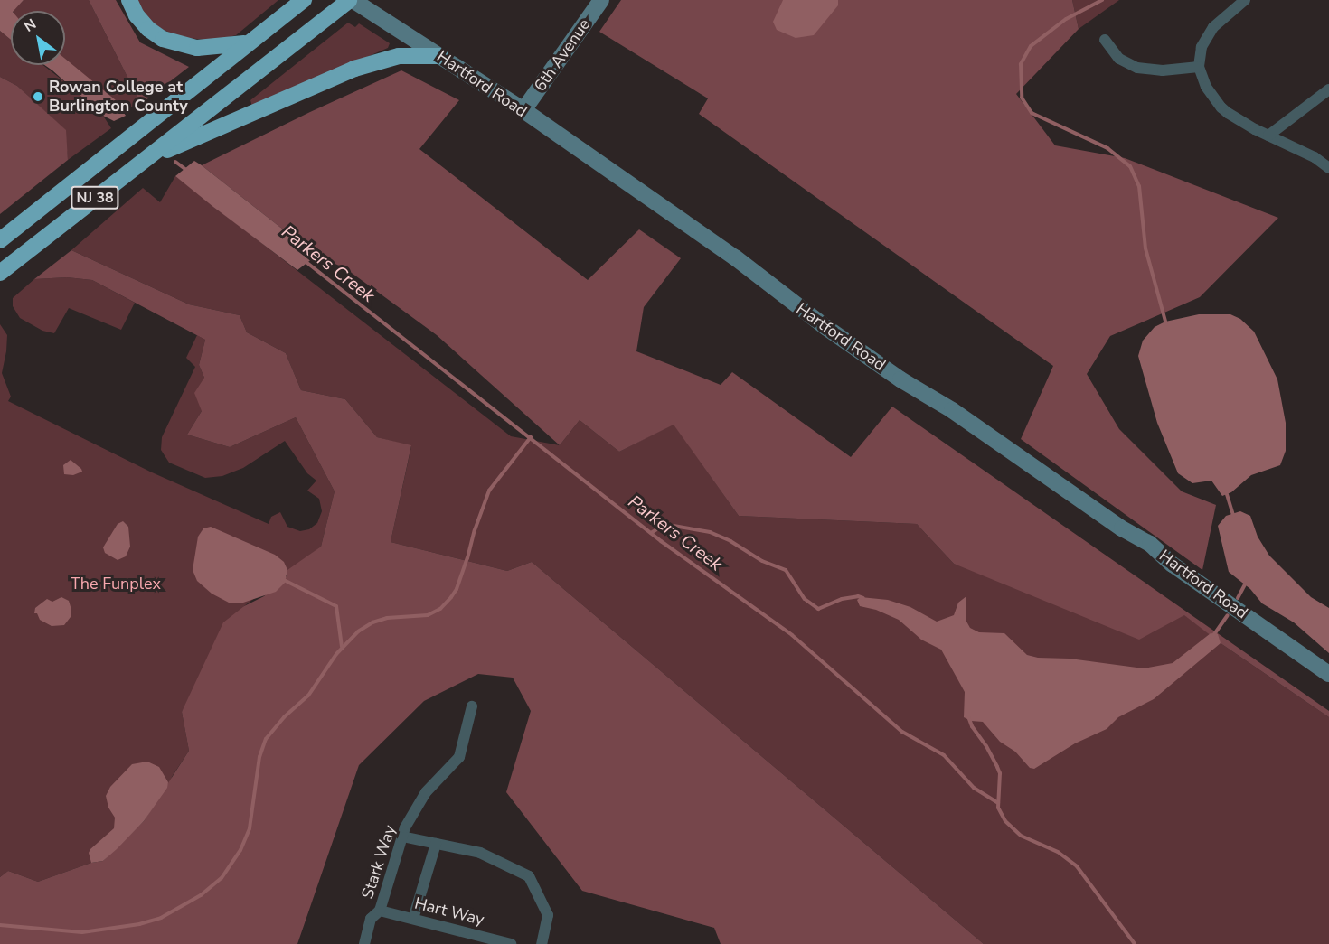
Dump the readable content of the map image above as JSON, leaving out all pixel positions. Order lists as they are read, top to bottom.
{
  "streets": {
    "highway": ["NJ 38"],
    "street": [
      "6th Avenue",
      "Hartford Road",
      "Stark Way",
      "Hart Way"
    ]
  },
  "crossings": [
    ["6th Avenue", "Hartford Road"],
    ["Hartford Road", "NJ 38"],
    ["Stark Way", "Hart Way"]
  ],
  "water": ["Parkers Creek"],
  "parks": ["The Funplex"],
  "places": ["Rowan College at Burlington County"],
  "north": "top left"
}
